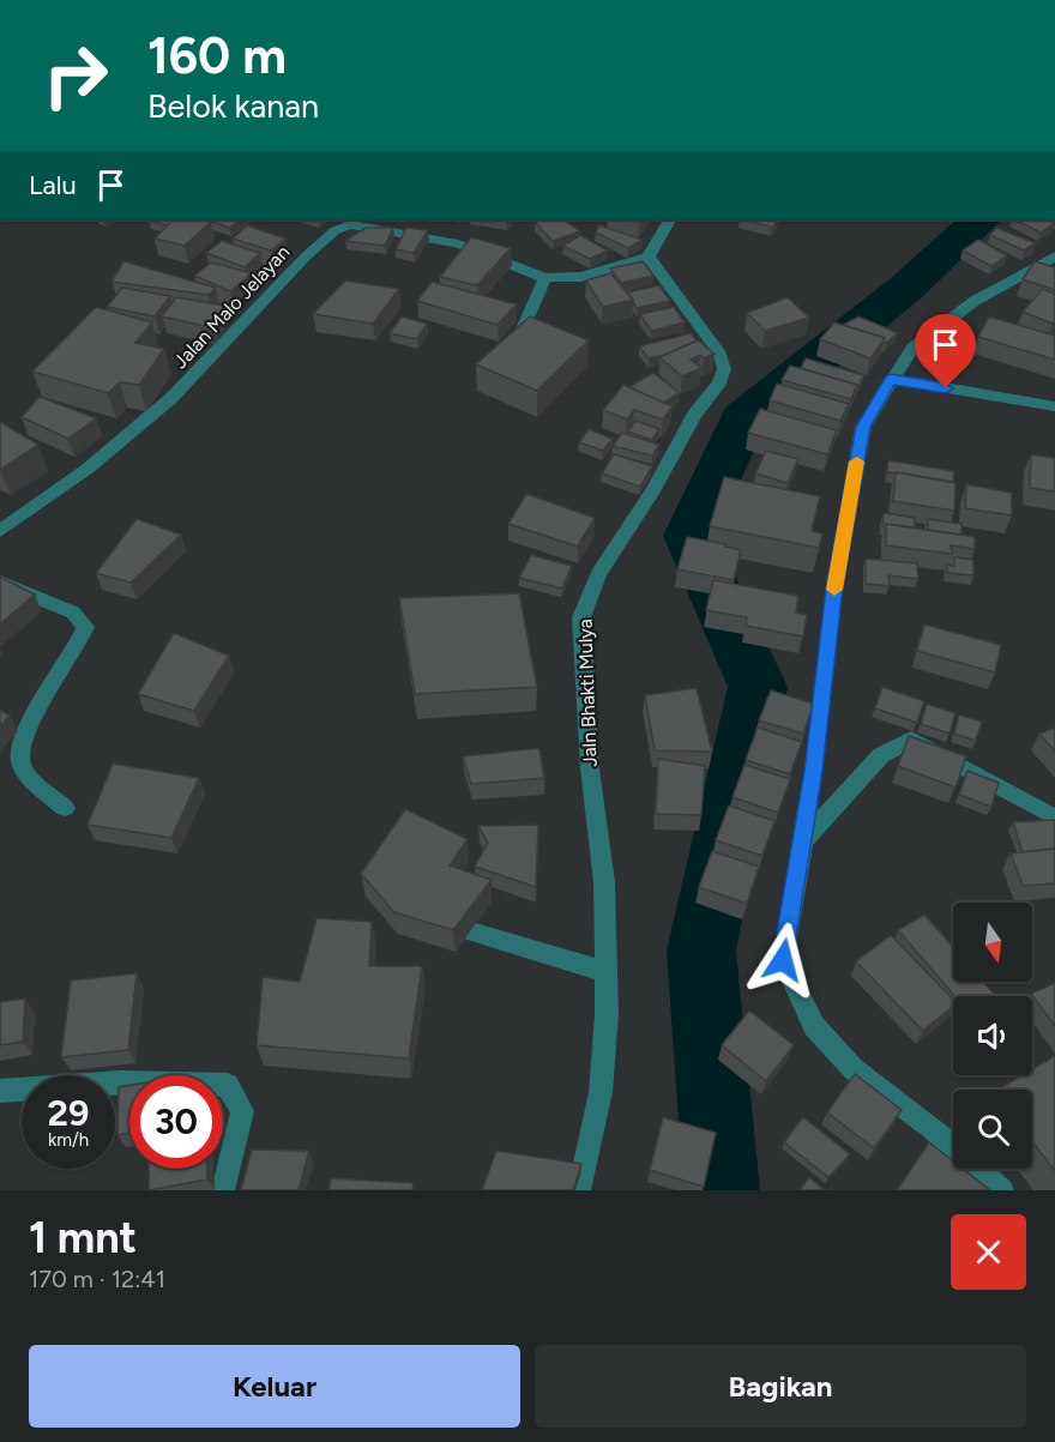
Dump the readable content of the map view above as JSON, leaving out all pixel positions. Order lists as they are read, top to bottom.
{
  "streets": {
    "street": ["Jalan Malo Jelayan", "Jaln Bhakti Mulya"]
  },
  "crossings": [
    ["Jalan Malo Jelayan", "Jaln Bhakti Mulya"]
  ],
  "north": "bottom",
  "page": {
    "turn": ["160 m", "Belok kanan"],
    "then": "Lalu",
    "speed": "29 km/h",
    "limit": "30",
    "heading": ["1 mnt", "170 m · 12:41"],
    "buttons": ["Keluar", "Bagikan"]
  }
}
